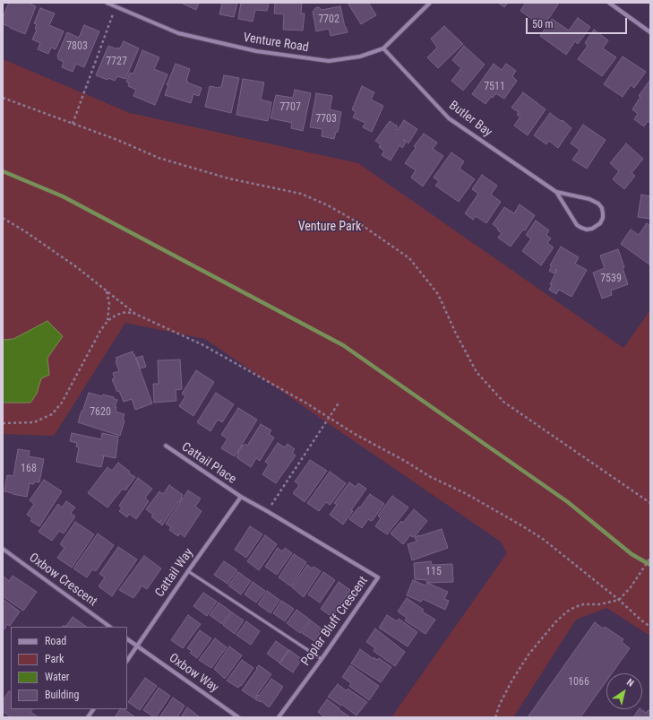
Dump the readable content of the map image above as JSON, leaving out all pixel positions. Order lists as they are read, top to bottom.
{
  "streets": {
    "street": [
      "Venture Road",
      "Butler Bay",
      "Cattail Place",
      "Cattail Way",
      "Oxbow Crescent",
      "Poplar Bluff Crescent",
      "Oxbow Way"
    ]
  },
  "crossings": [
    ["Venture Road", "Butler Bay"],
    ["Cattail Place", "Cattail Way"],
    ["Cattail Place", "Poplar Bluff Crescent"],
    ["Cattail Way", "Poplar Bluff Crescent"],
    ["Cattail Way", "Oxbow Way"]
  ],
  "parks": ["Venture Park"],
  "house_numbers": [
    "7702",
    "7803",
    "7727",
    "7511",
    "7707",
    "7703",
    "7539",
    "7620",
    "168",
    "115",
    "1066"
  ],
  "legend": [
    "Road",
    "Park",
    "Water",
    "Building"
  ],
  "scale_bar": "50 m",
  "north": "top right"
}
